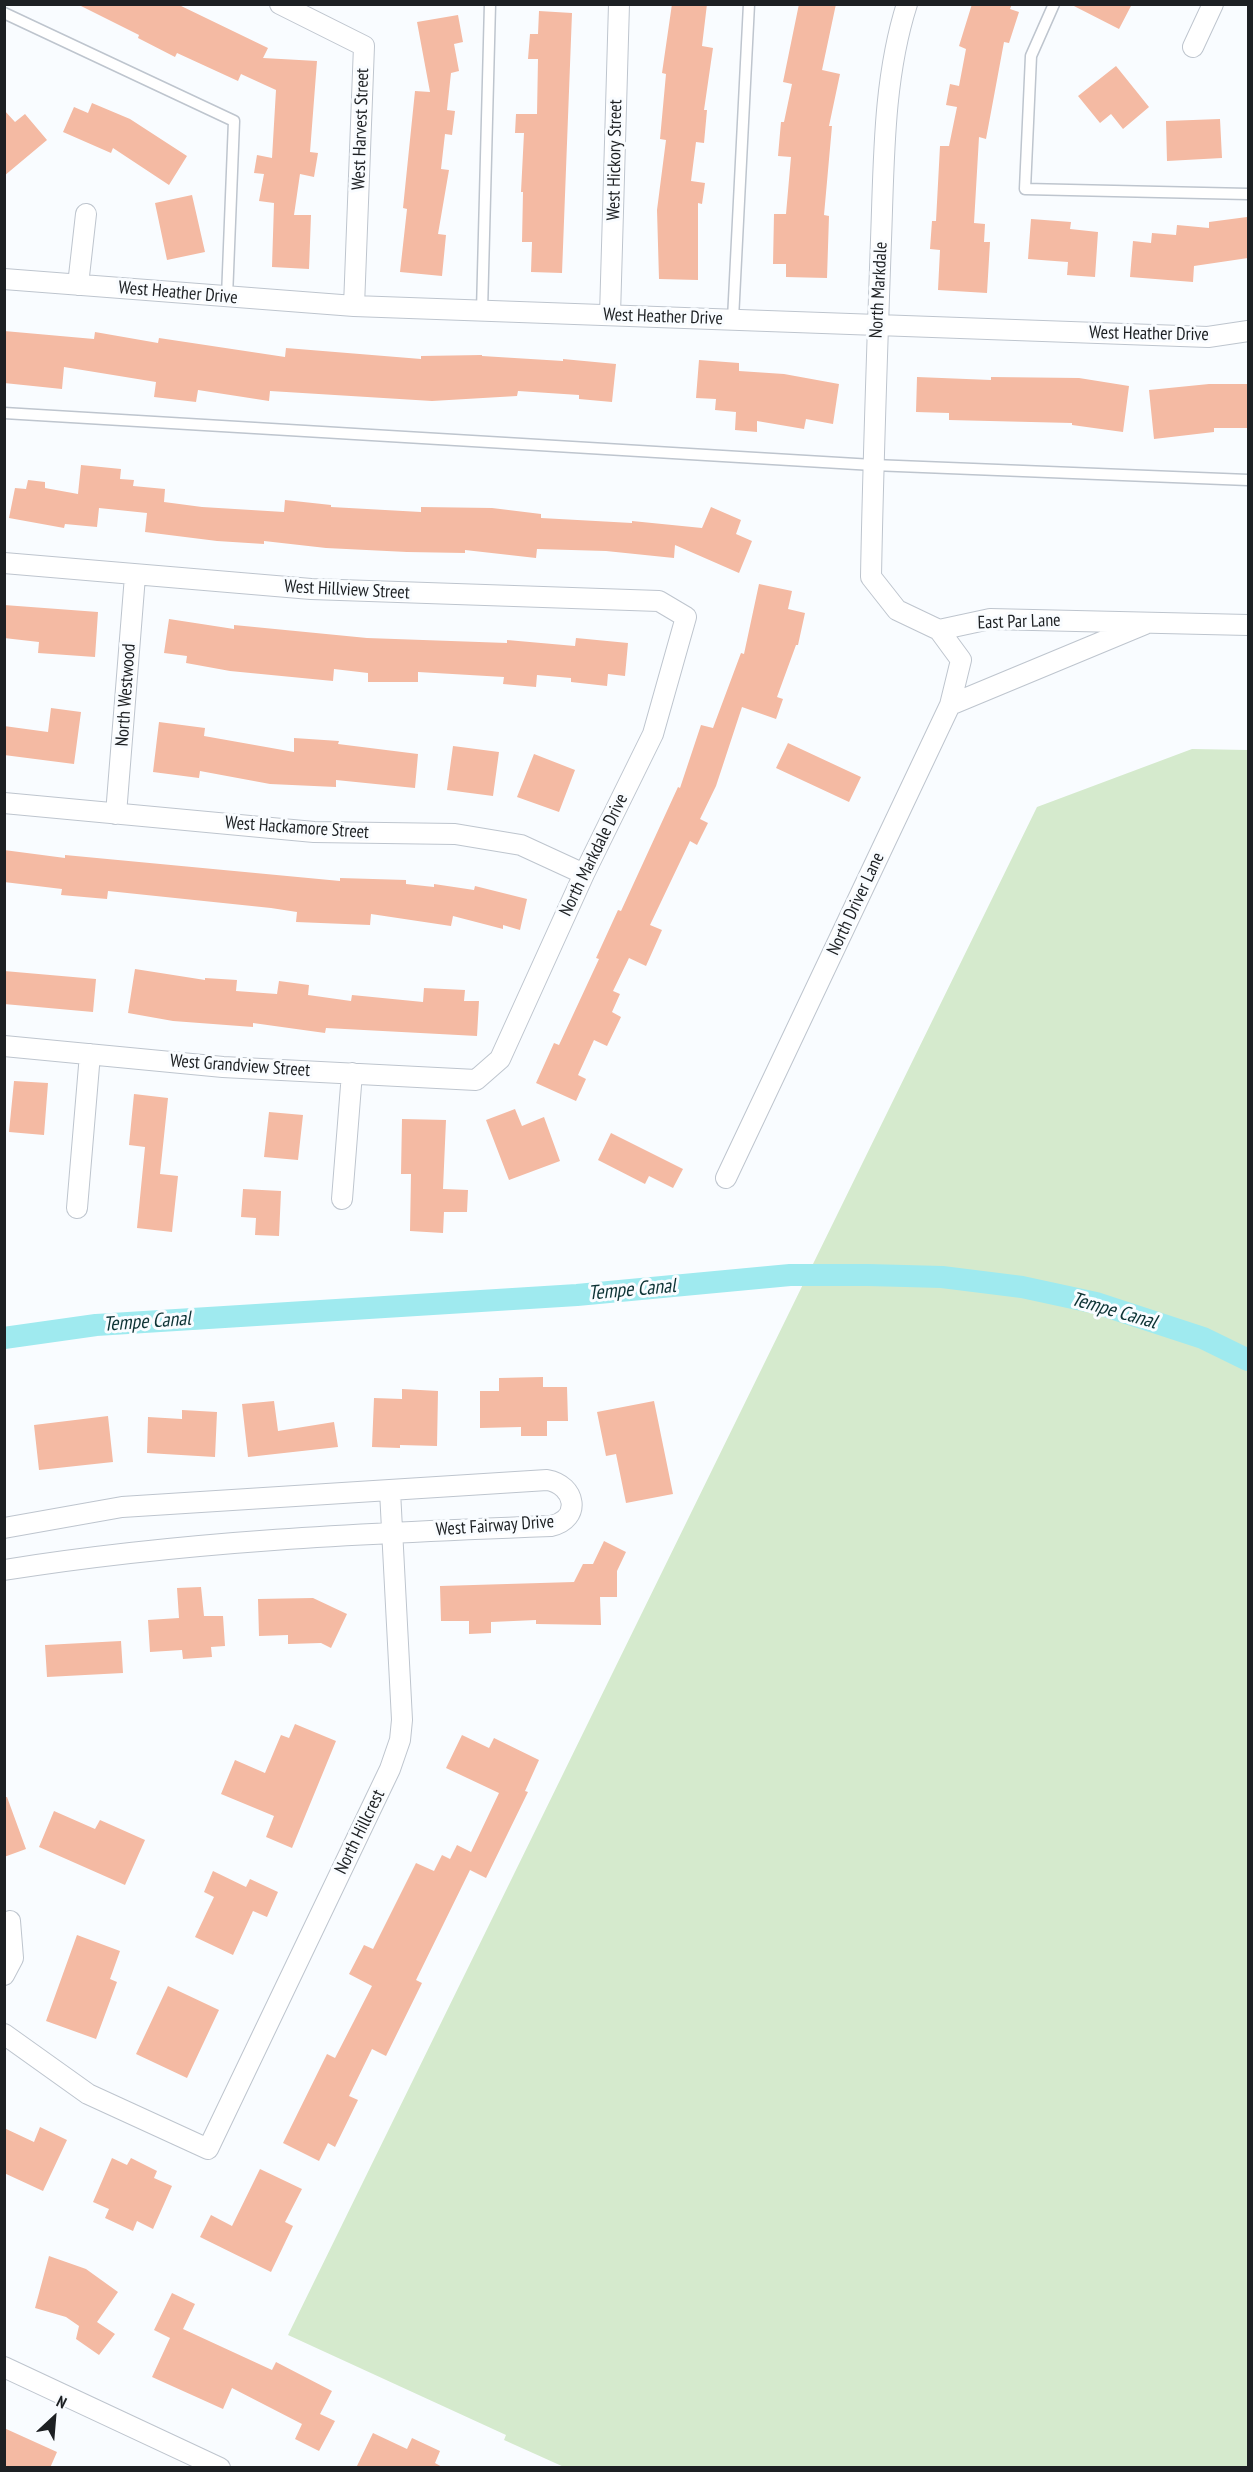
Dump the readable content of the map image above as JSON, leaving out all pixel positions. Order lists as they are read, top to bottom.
{
  "streets": {
    "street": [
      "West Harvest Street",
      "West Hickory Street",
      "North Markdale",
      "West Heather Drive",
      "West Hillview Street",
      "East Par Lane",
      "North Westwood",
      "West Hackamore Street",
      "North Markdale Drive",
      "North Driver Lane",
      "West Grandview Street",
      "West Fairway Drive",
      "North Hillcrest"
    ]
  },
  "crossings": [
    ["West Harvest Street", "West Heather Drive"],
    ["West Hickory Street", "West Heather Drive"],
    ["North Markdale", "West Heather Drive"],
    ["North Markdale", "East Par Lane"],
    ["North Markdale", "North Driver Lane"],
    ["West Hillview Street", "North Westwood"],
    ["West Hillview Street", "North Markdale Drive"],
    ["East Par Lane", "North Driver Lane"],
    ["North Westwood", "West Hackamore Street"],
    ["West Hackamore Street", "North Markdale Drive"],
    ["North Markdale Drive", "West Grandview Street"],
    ["West Fairway Drive", "North Hillcrest"]
  ],
  "water": ["Tempe Canal"],
  "north": "top right"
}
